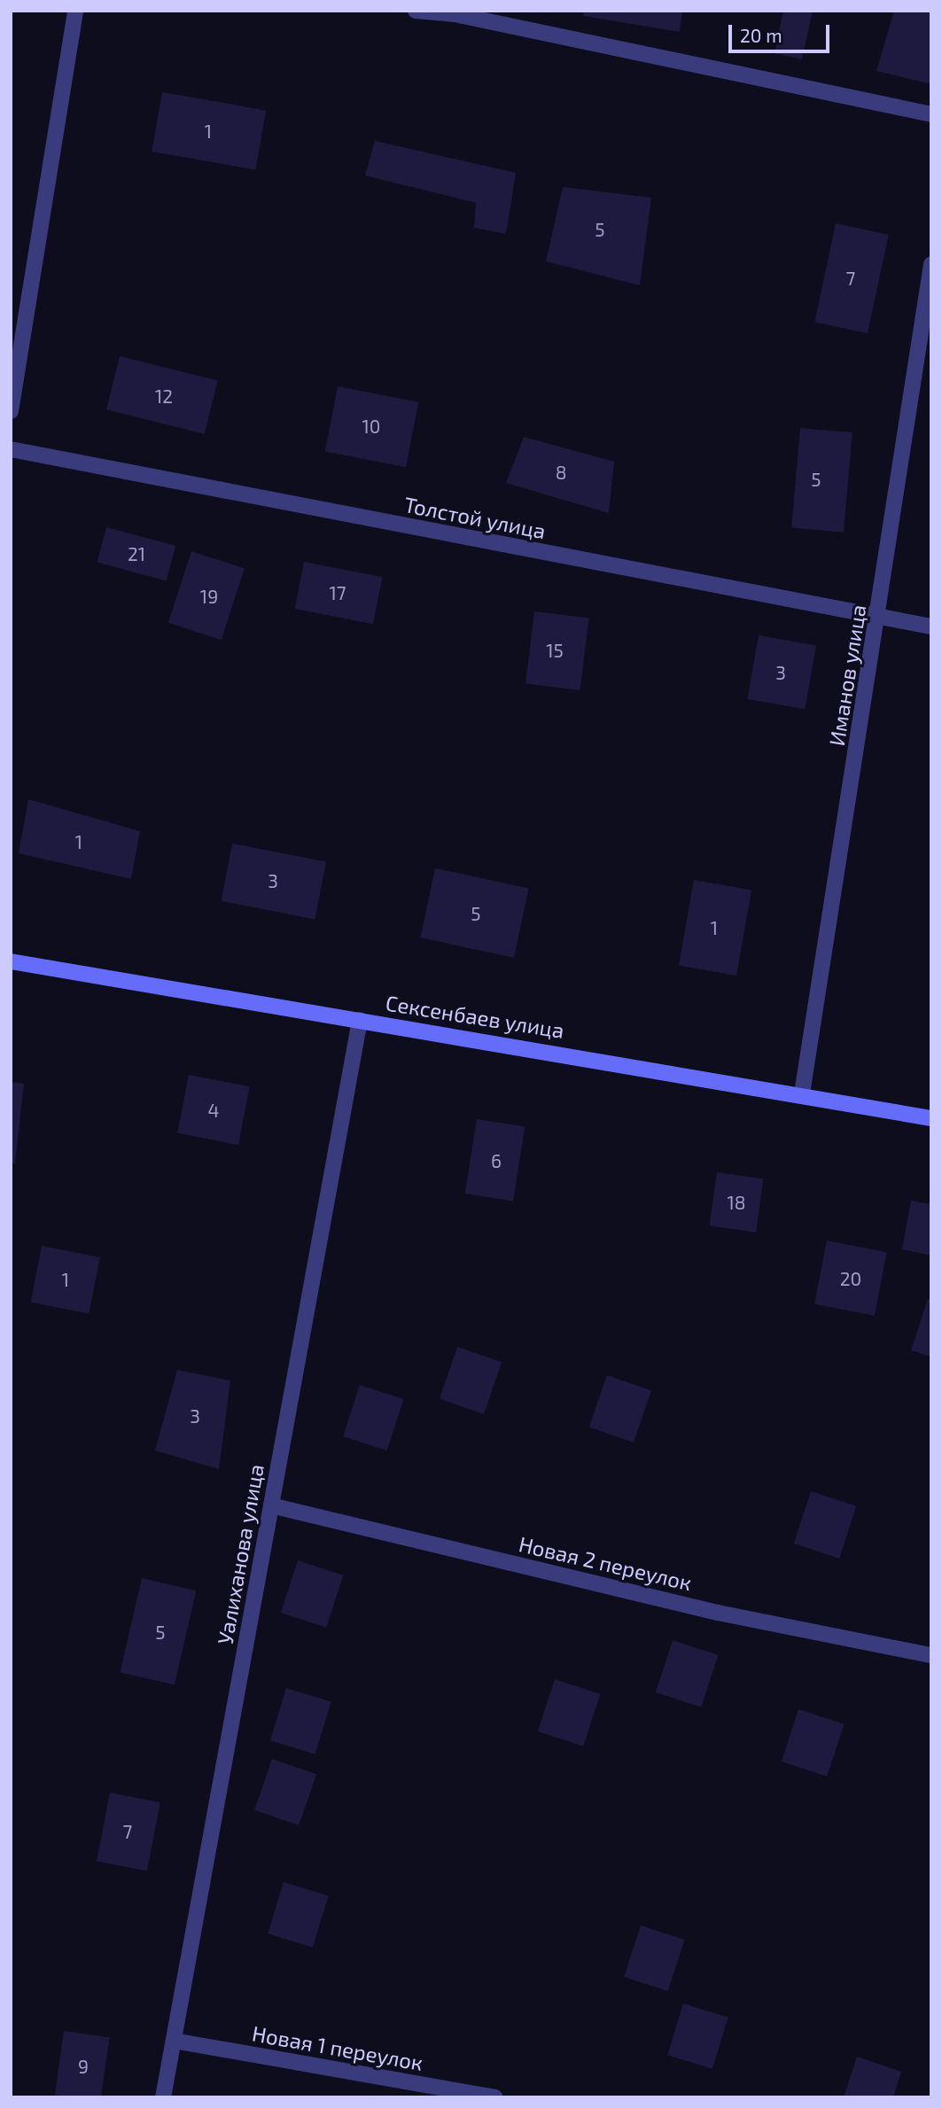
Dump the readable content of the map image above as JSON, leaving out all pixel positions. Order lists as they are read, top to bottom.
{
  "streets": {
    "street": [
      "Толстой улица",
      "Иманов улица",
      "Сексенбаев улица",
      "Уалиханова улица",
      "Новая 2 переулок",
      "Новая 1 переулок"
    ]
  },
  "crossings": [
    ["Толстой улица", "Иманов улица"],
    ["Иманов улица", "Сексенбаев улица"],
    ["Сексенбаев улица", "Уалиханова улица"],
    ["Уалиханова улица", "Новая 2 переулок"],
    ["Уалиханова улица", "Новая 1 переулок"]
  ],
  "house_numbers": [
    "1",
    "5",
    "7",
    "12",
    "10",
    "8",
    "5",
    "21",
    "17",
    "19",
    "15",
    "3",
    "1",
    "3",
    "5",
    "1",
    "4",
    "6",
    "18",
    "20",
    "1",
    "3",
    "5",
    "7",
    "9"
  ],
  "scale_bar": "20 m"
}
